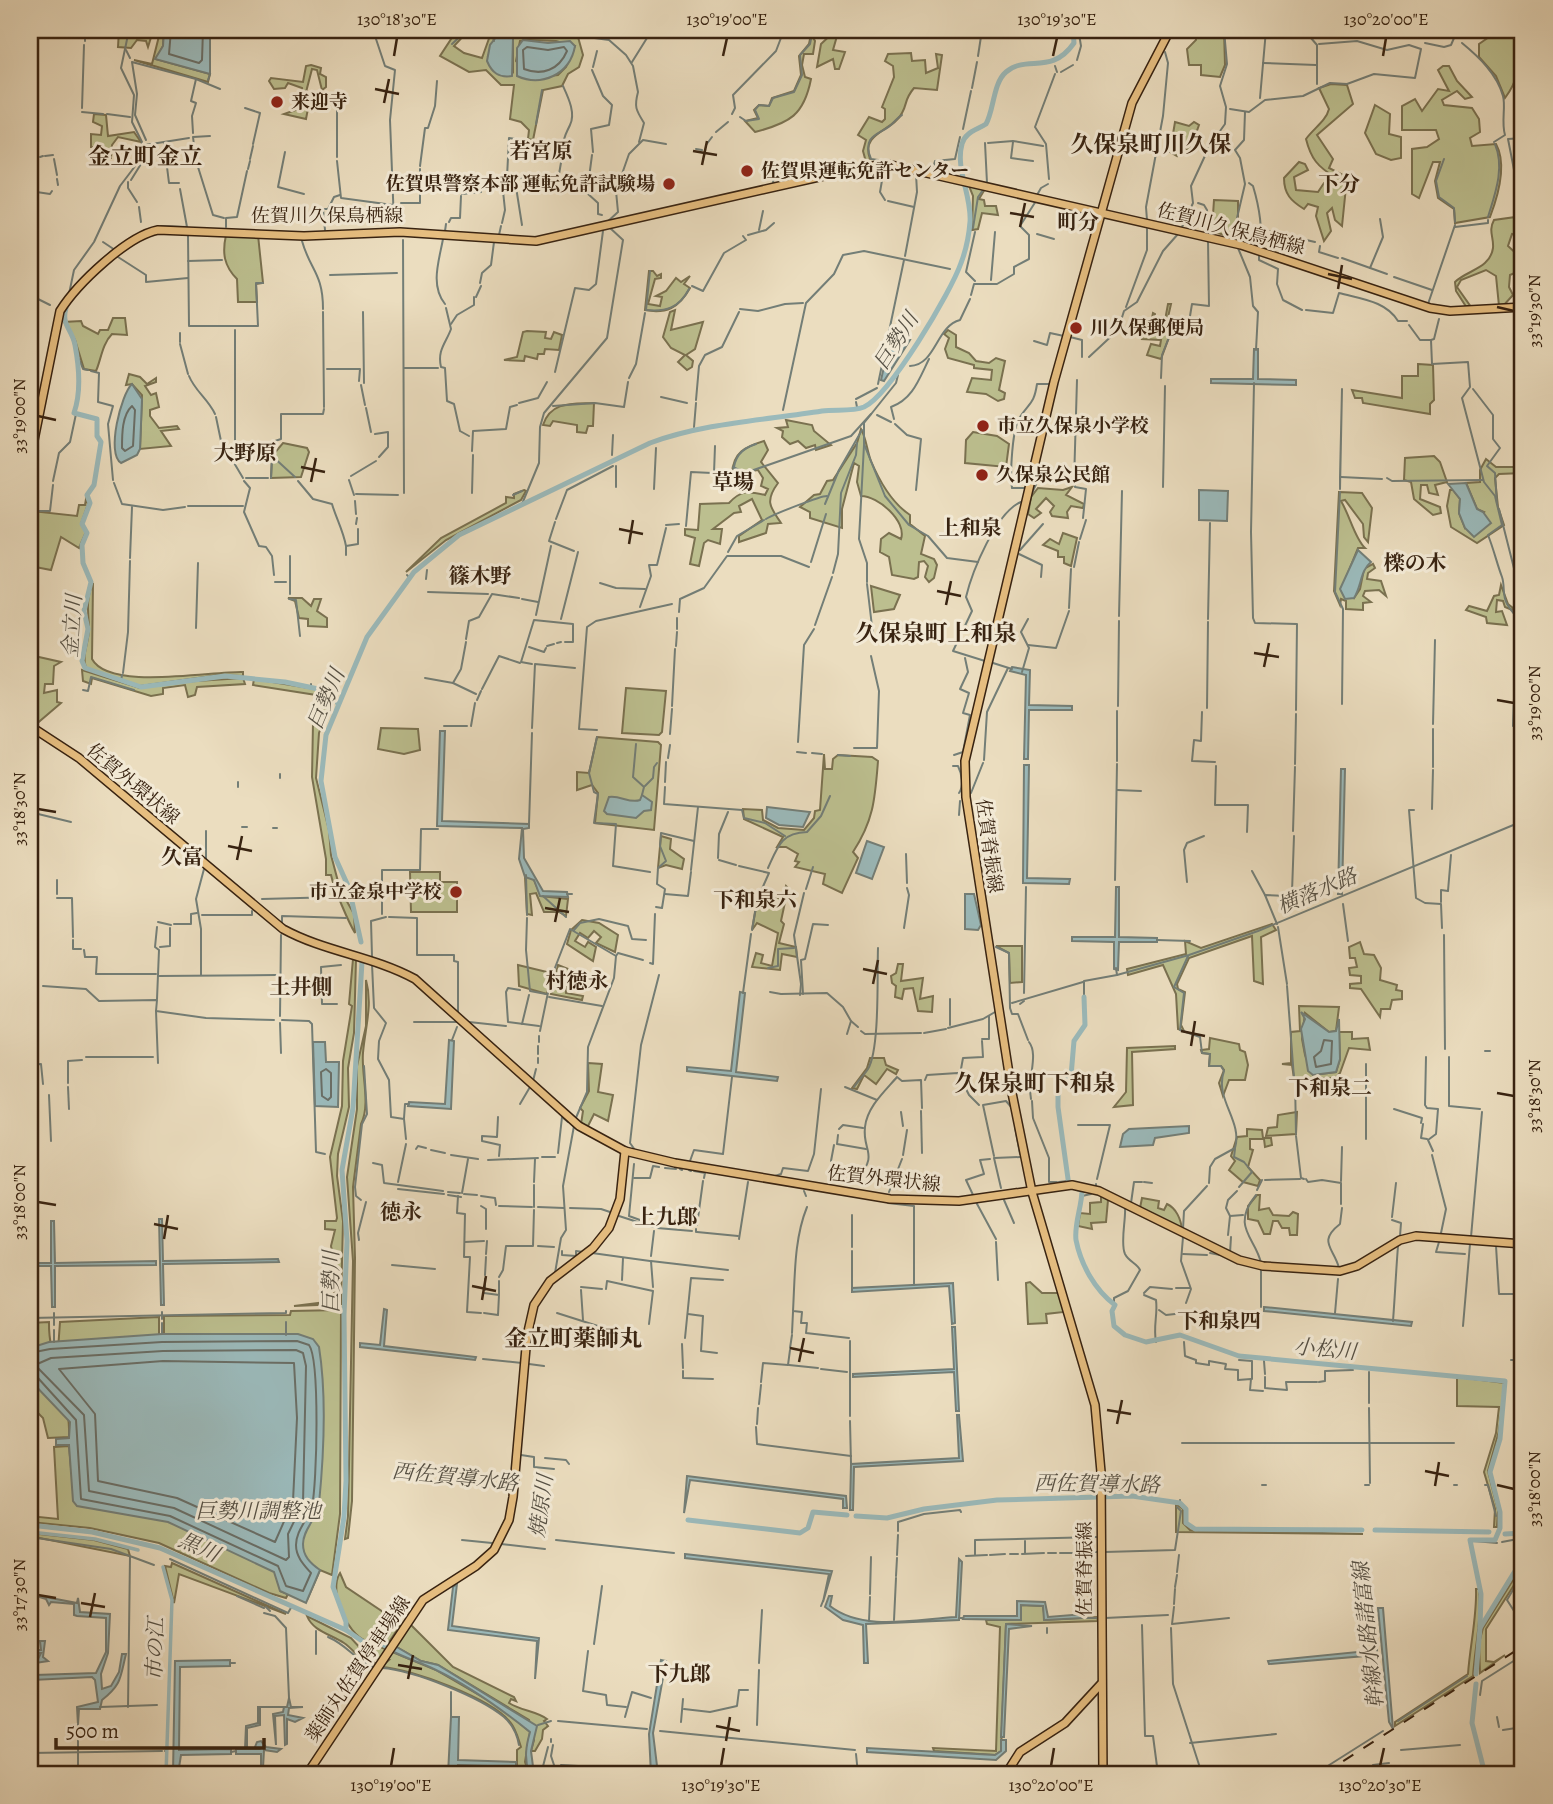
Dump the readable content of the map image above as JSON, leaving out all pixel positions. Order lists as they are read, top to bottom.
{
  "streets": {
    "main road": [
      "佐賀川久保鳥栖線",
      "佐賀外環状線",
      "佐賀脊振線",
      "薬師丸佐賀停車場線"
    ]
  },
  "crossings": [
    ["佐賀川久保鳥栖線", "佐賀脊振線"],
    ["佐賀外環状線", "佐賀脊振線"],
    ["佐賀外環状線", "薬師丸佐賀停車場線"]
  ],
  "districts": [
    "久保泉町川久保",
    "若宮原",
    "金立町金立",
    "下分",
    "町分",
    "大野原",
    "草場",
    "上和泉",
    "檪の木",
    "篠木野",
    "久保泉町上和泉",
    "久富",
    "下和泉六",
    "村徳永",
    "土井側",
    "久保泉町下和泉",
    "下和泉二",
    "徳永",
    "上九郎",
    "下和泉四",
    "金立町薬師丸",
    "下九郎"
  ],
  "water": [
    "巨勢川",
    "金立川",
    "横落水路",
    "小松川",
    "西佐賀導水路",
    "焼原川",
    "巨勢川調整池",
    "黒川",
    "幹線水路諸富線",
    "市の江"
  ],
  "places": [
    "来迎寺",
    "佐賀県運転免許センター",
    "佐賀県警察本部 運転免許試験場",
    "川久保郵便局",
    "市立久保泉小学校",
    "久保泉公民館",
    "市立金泉中学校"
  ],
  "scale_bar": "500 m",
  "coordinates": [
    "130°18'30\"E",
    "130°19'00\"E",
    "130°19'30\"E",
    "130°20'00\"E",
    "33°19'30\"N",
    "33°19'00\"N",
    "33°18'30\"N",
    "33°18'00\"N",
    "33°17'30\"N",
    "130°20'30\"E"
  ]
}
